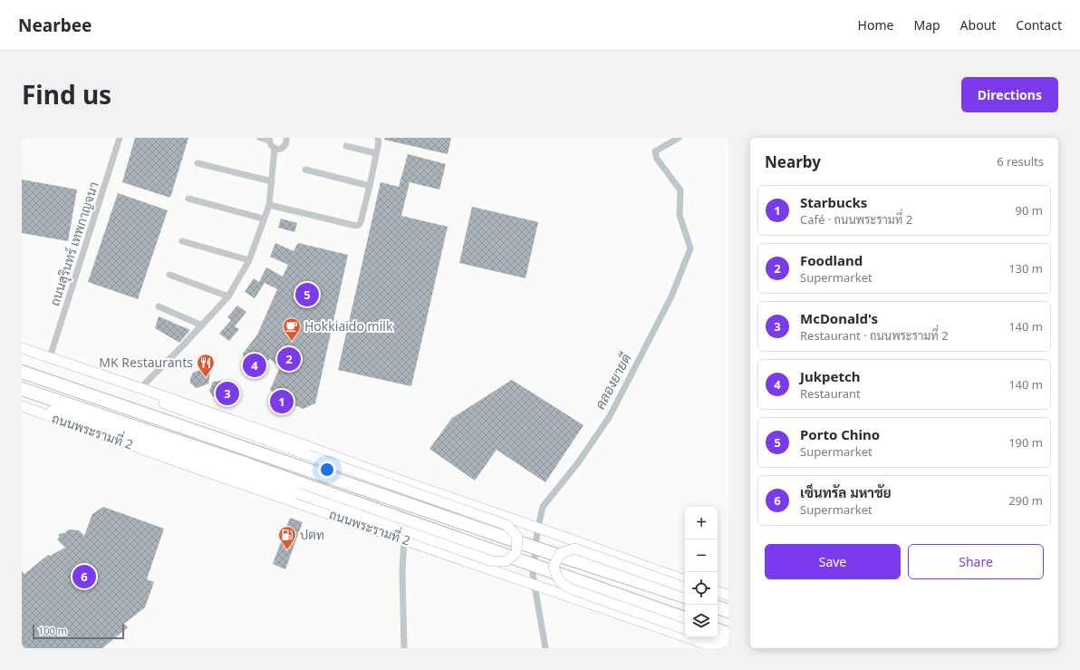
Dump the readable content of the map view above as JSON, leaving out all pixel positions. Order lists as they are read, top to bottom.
{
  "streets": {
    "highway": ["ถนนพระรามที่ 2"],
    "street": ["ถนนสุรินทร์ เทพกาญจนา"]
  },
  "water": ["คลองยายดี"],
  "places": {
    "cafe": ["Hokkiaido milk"],
    "restaurant": ["MK Restaurants"],
    "fuel station": ["ปตท"]
  },
  "scale_bar": "100 m",
  "page": {
    "header": "Nearbee",
    "nav": [
      "Home",
      "Map",
      "About",
      "Contact"
    ],
    "title": "Find us",
    "buttons": [
      "Directions",
      ["Save", "Share"]
    ],
    "heading": ["Nearby", "6 results"],
    "list": [
      {
        "mark": "1",
        "name": "Starbucks",
        "note": "Café · ถนนพระรามที่ 2",
        "value": "90 m"
      },
      {
        "mark": "2",
        "name": "Foodland",
        "note": "Supermarket",
        "value": "130 m"
      },
      {
        "mark": "3",
        "name": "McDonald's",
        "note": "Restaurant · ถนนพระรามที่ 2",
        "value": "140 m"
      },
      {
        "mark": "4",
        "name": "Jukpetch",
        "note": "Restaurant",
        "value": "140 m"
      },
      {
        "mark": "5",
        "name": "Porto Chino",
        "note": "Supermarket",
        "value": "190 m"
      },
      {
        "mark": "6",
        "name": "เซ็นทรัล มหาชัย",
        "note": "Supermarket",
        "value": "290 m"
      }
    ],
    "pins": [
      "5",
      "2",
      "4",
      "3",
      "1",
      "6"
    ],
    "map_buttons": ["+", "−"],
    "scale": "100 m"
  }
}
